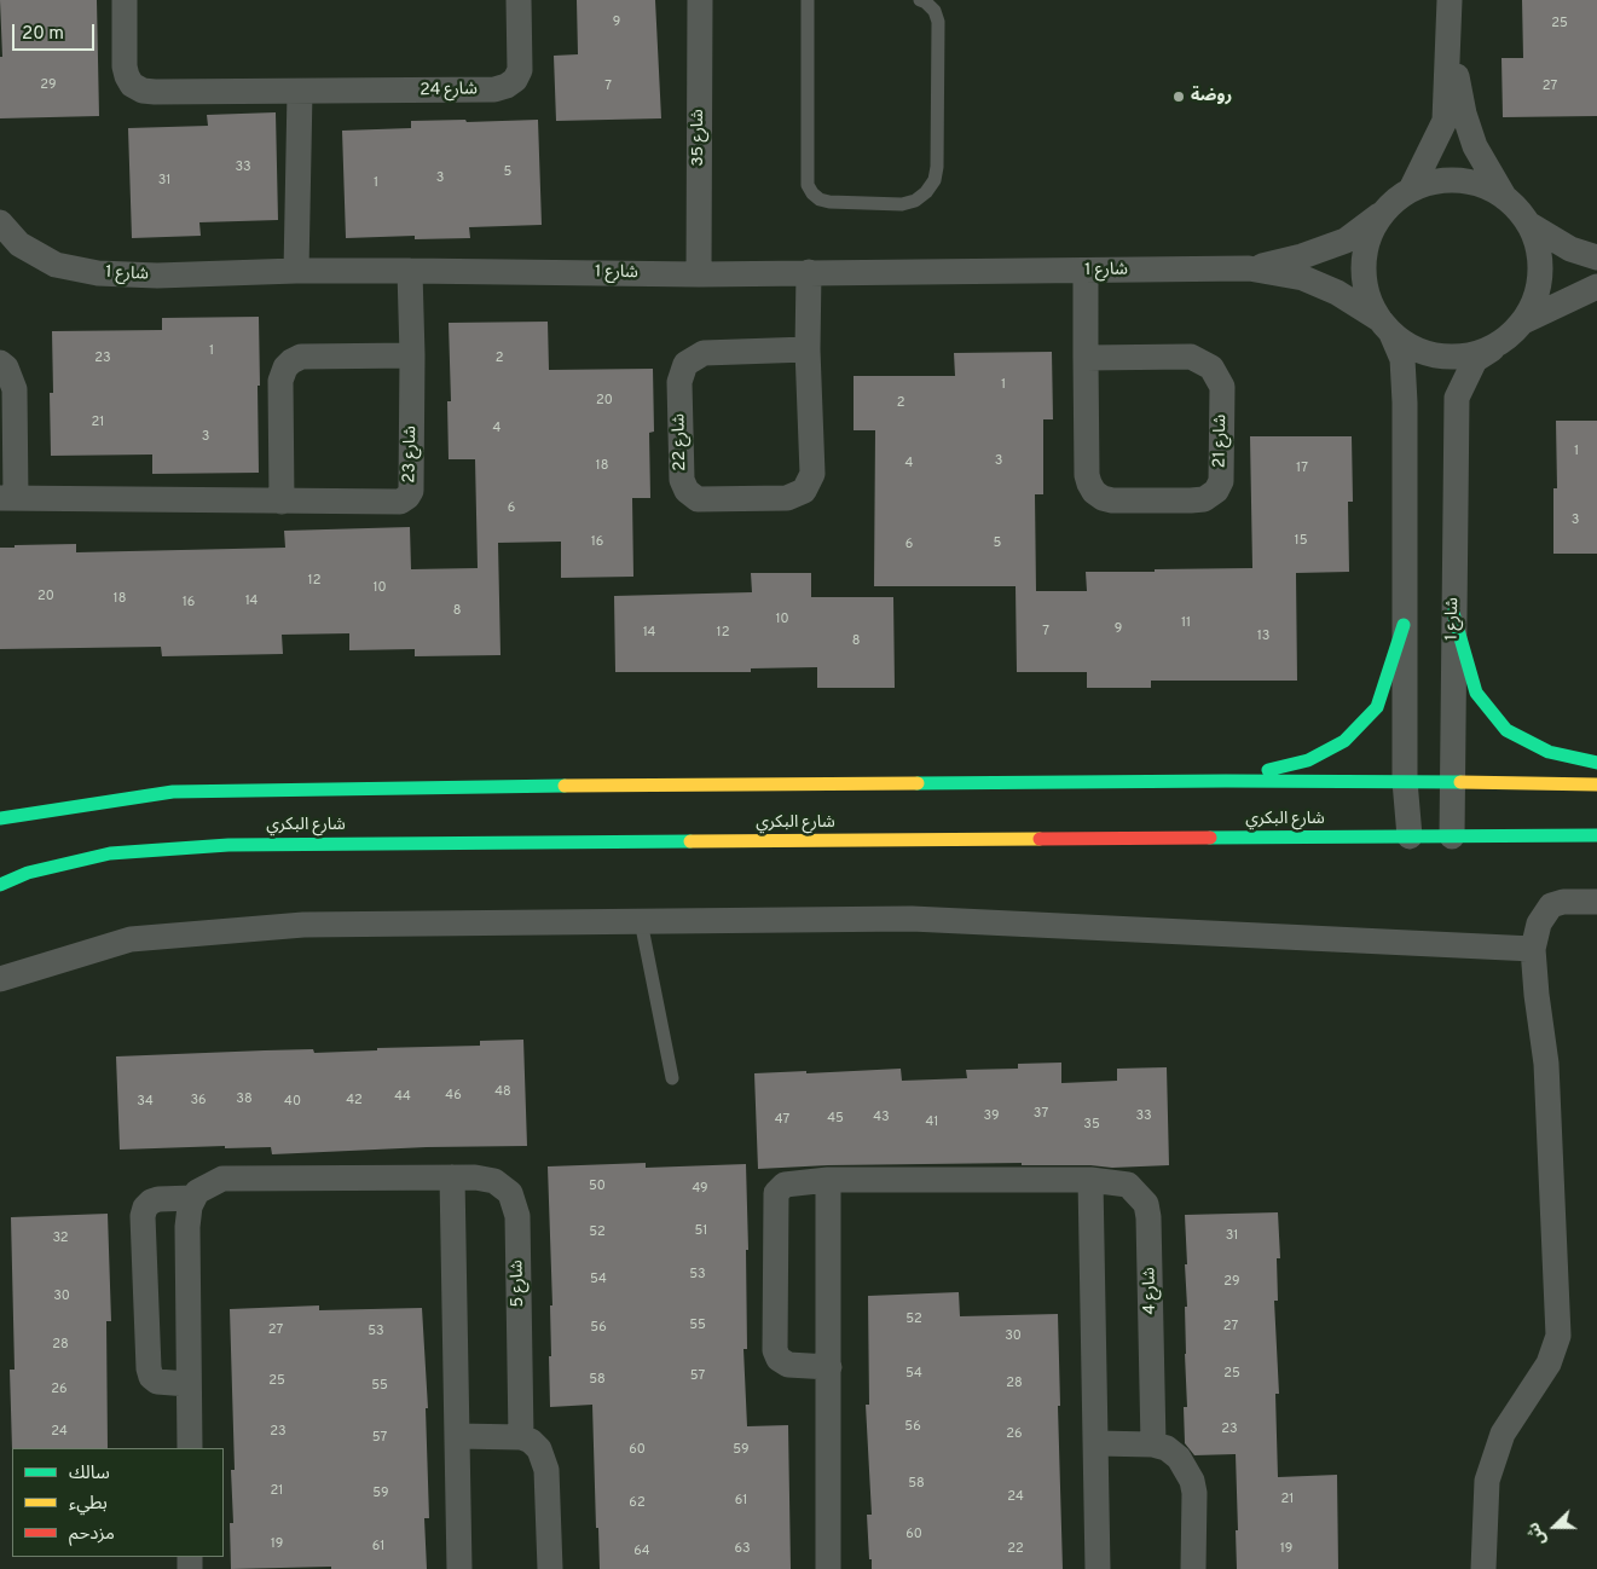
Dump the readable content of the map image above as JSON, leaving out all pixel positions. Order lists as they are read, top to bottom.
{
  "streets": {
    "main road": ["شارع البكري"],
    "street": [
      "شارع 24",
      "شارع 35",
      "شارع 1",
      "شارع 21",
      "شارع 22",
      "شارع 23",
      "شارع 5",
      "شارع 4"
    ]
  },
  "crossings": [
    ["شارع 35", "شارع 1"],
    ["شارع 1", "شارع 21"],
    ["شارع 1", "شارع 22"],
    ["شارع 1", "شارع 23"],
    ["شارع 1", "شارع البكري"]
  ],
  "places": ["روضة"],
  "house_numbers": [
    "9",
    "25",
    "29",
    "7",
    "27",
    "33",
    "5",
    "3",
    "31",
    "1",
    "1",
    "23",
    "2",
    "1",
    "20",
    "2",
    "21",
    "4",
    "3",
    "1",
    "3",
    "4",
    "18",
    "17",
    "6",
    "3",
    "15",
    "16",
    "5",
    "6",
    "12",
    "10",
    "20",
    "18",
    "14",
    "16",
    "8",
    "10",
    "11",
    "9",
    "7",
    "14",
    "12",
    "13",
    "8",
    "48",
    "46",
    "44",
    "38",
    "36",
    "42",
    "34",
    "40",
    "37",
    "39",
    "33",
    "43",
    "45",
    "47",
    "41",
    "35",
    "50",
    "49",
    "51",
    "52",
    "31",
    "32",
    "53",
    "54",
    "29",
    "30",
    "52",
    "55",
    "27",
    "56",
    "27",
    "53",
    "30",
    "28",
    "54",
    "25",
    "57",
    "58",
    "25",
    "28",
    "55",
    "26",
    "56",
    "23",
    "24",
    "23",
    "26",
    "57",
    "60",
    "59",
    "58",
    "21",
    "59",
    "24",
    "21",
    "61",
    "62",
    "60",
    "19",
    "61",
    "63",
    "22",
    "19",
    "64"
  ],
  "legend": ["سالك", "بطيء", "مزدحم"],
  "scale_bar": "20 m",
  "north": "left"
}
